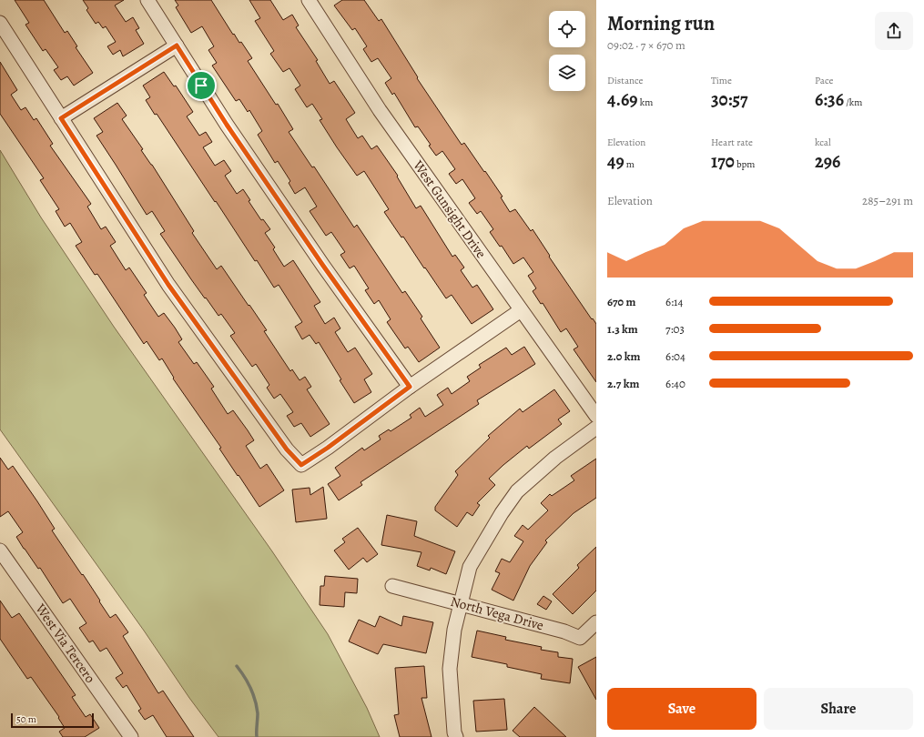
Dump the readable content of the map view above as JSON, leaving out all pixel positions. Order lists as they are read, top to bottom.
{
  "streets": {
    "street": ["West Gunsight Drive", "North Vega Drive", "West Via Tercero"]
  },
  "scale_bar": "50 m",
  "page": {
    "heading": ["Morning run", "09:02 · 7 × 670 m"],
    "stats": [
      ["Distance", "4.69 km"],
      ["Time", "30:57"],
      ["Pace", "6:36 /km"],
      ["Elevation", "49 m"],
      ["Heart rate", "170 bpm"],
      ["kcal", "296"]
    ],
    "chart": ["Elevation", "285–291 m"],
    "list": [
      {
        "name": "670 m",
        "note": "6:14"
      },
      {
        "name": "1.3 km",
        "note": "7:03"
      },
      {
        "name": "2.0 km",
        "note": "6:04"
      },
      {
        "name": "2.7 km",
        "note": "6:40"
      }
    ],
    "buttons": ["Save", "Share"],
    "scale": "50 m"
  }
}
